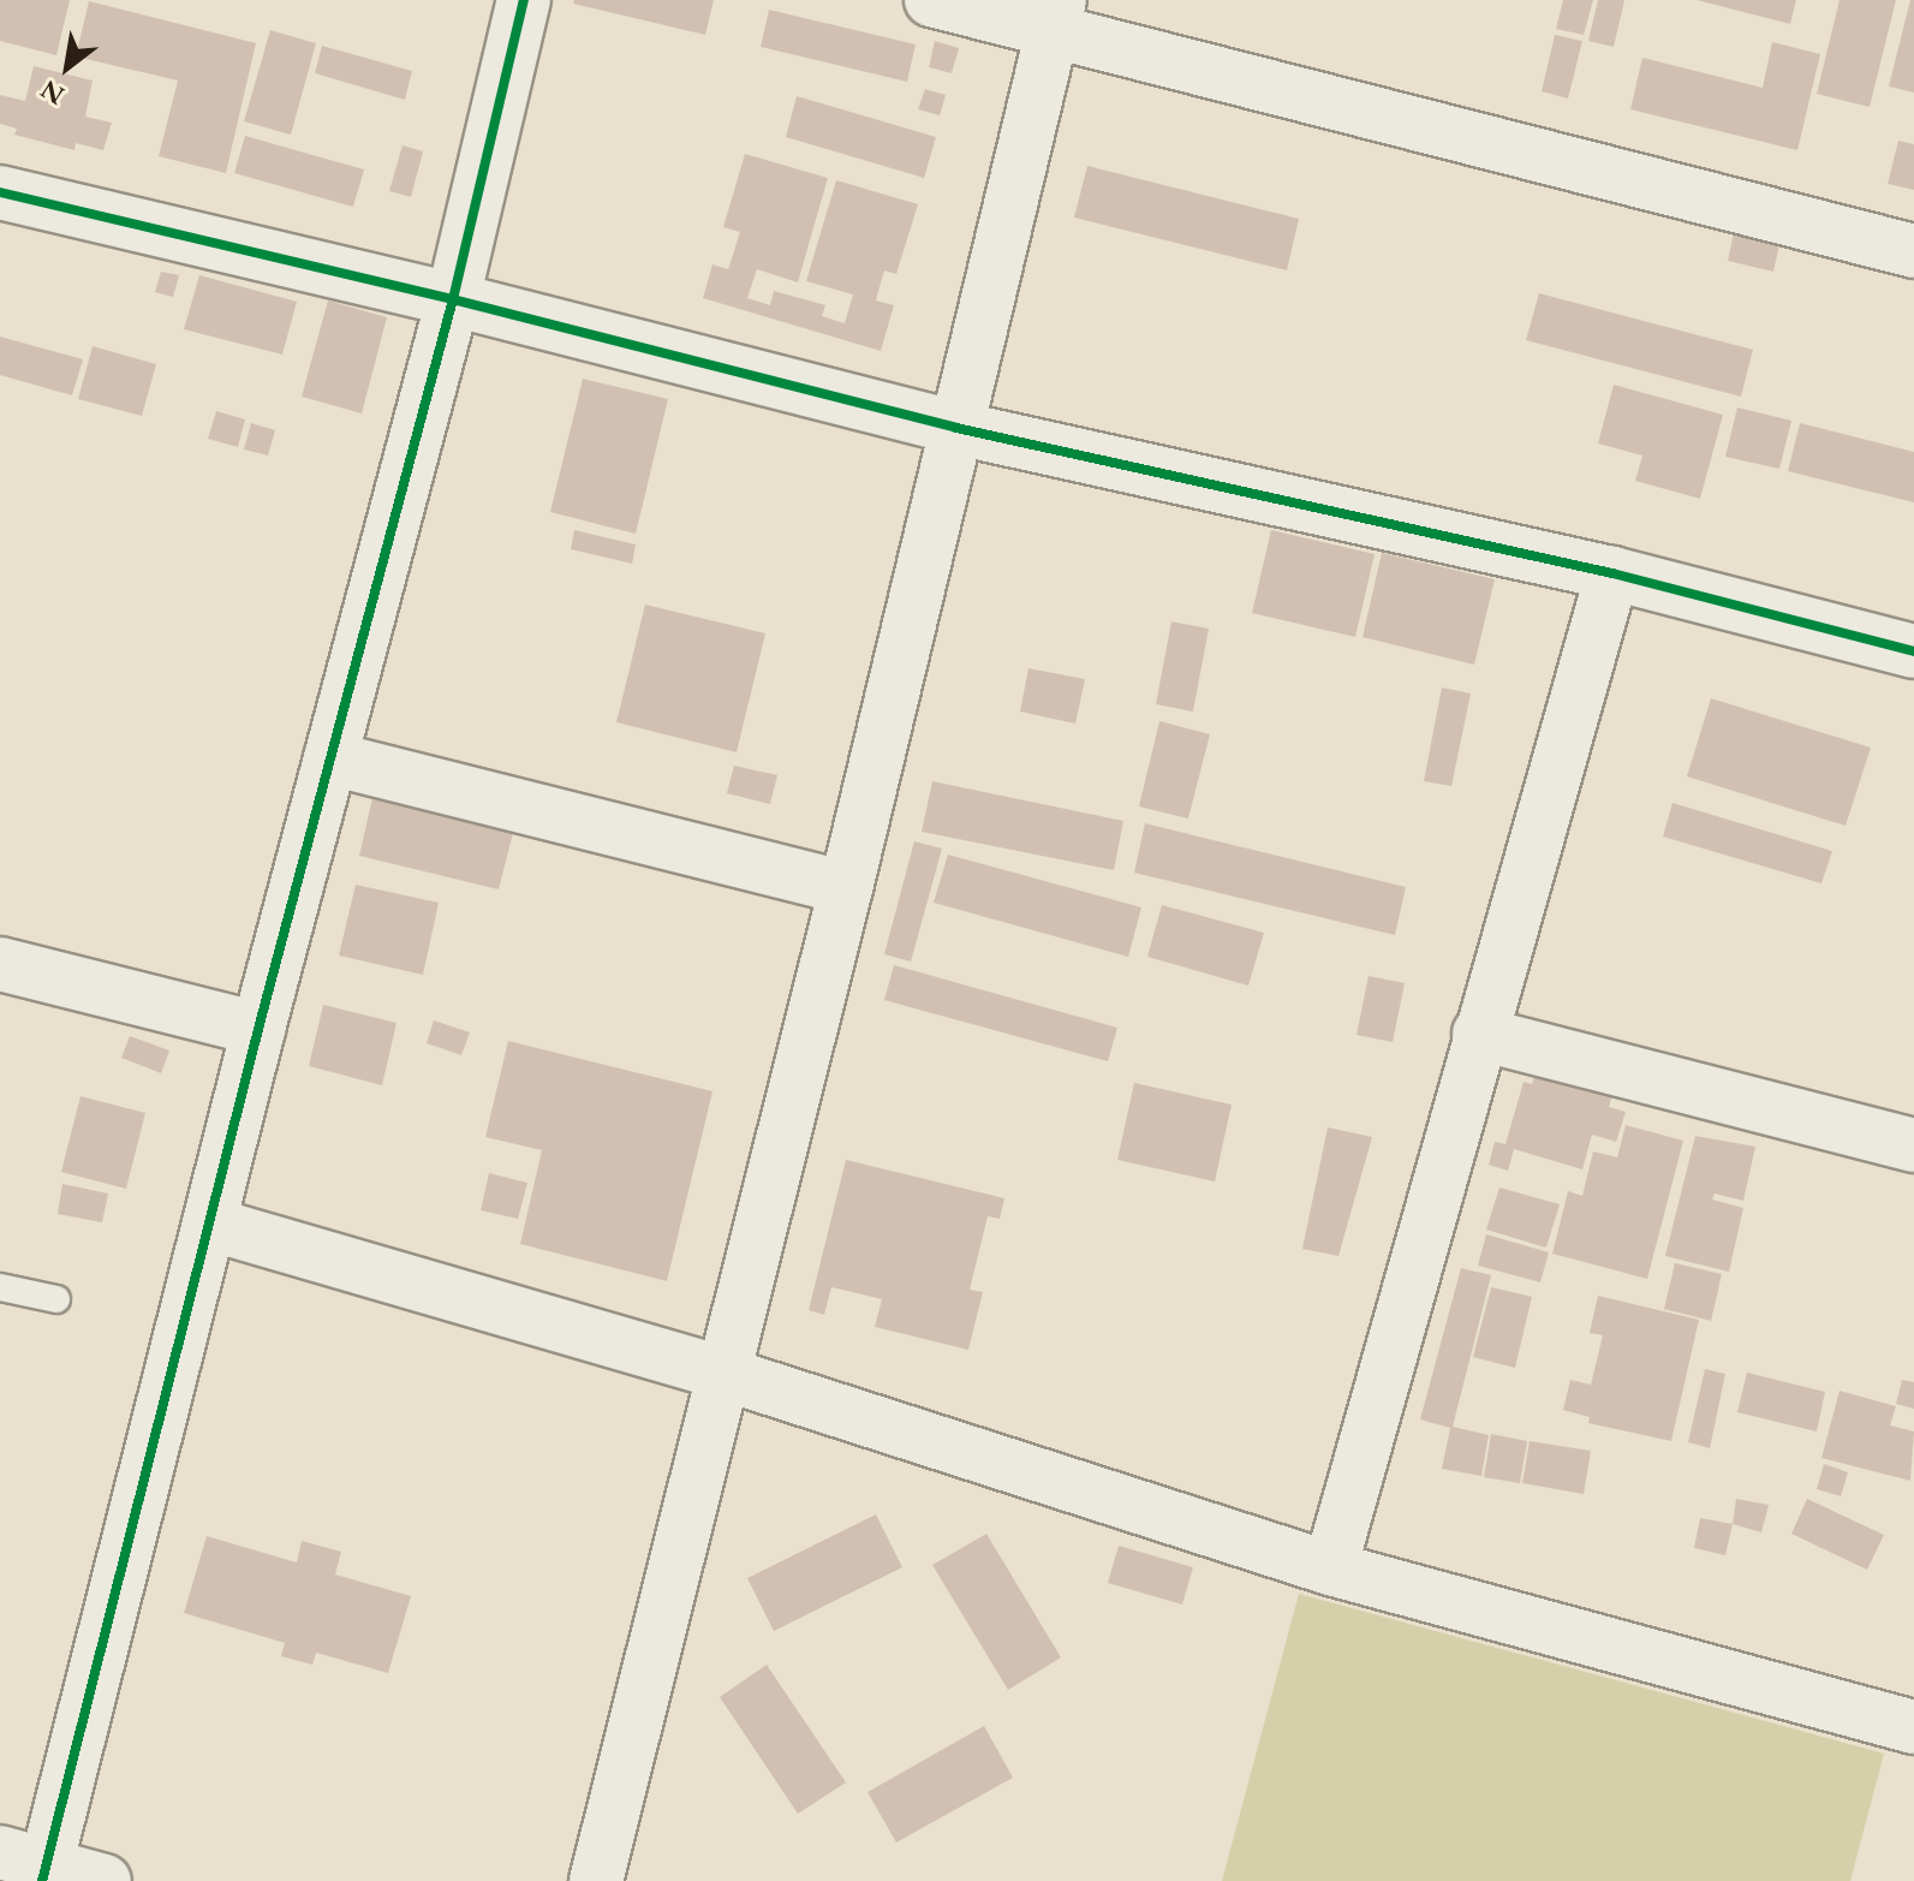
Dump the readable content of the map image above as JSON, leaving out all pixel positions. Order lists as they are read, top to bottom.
{
  "north": "bottom left"
}
